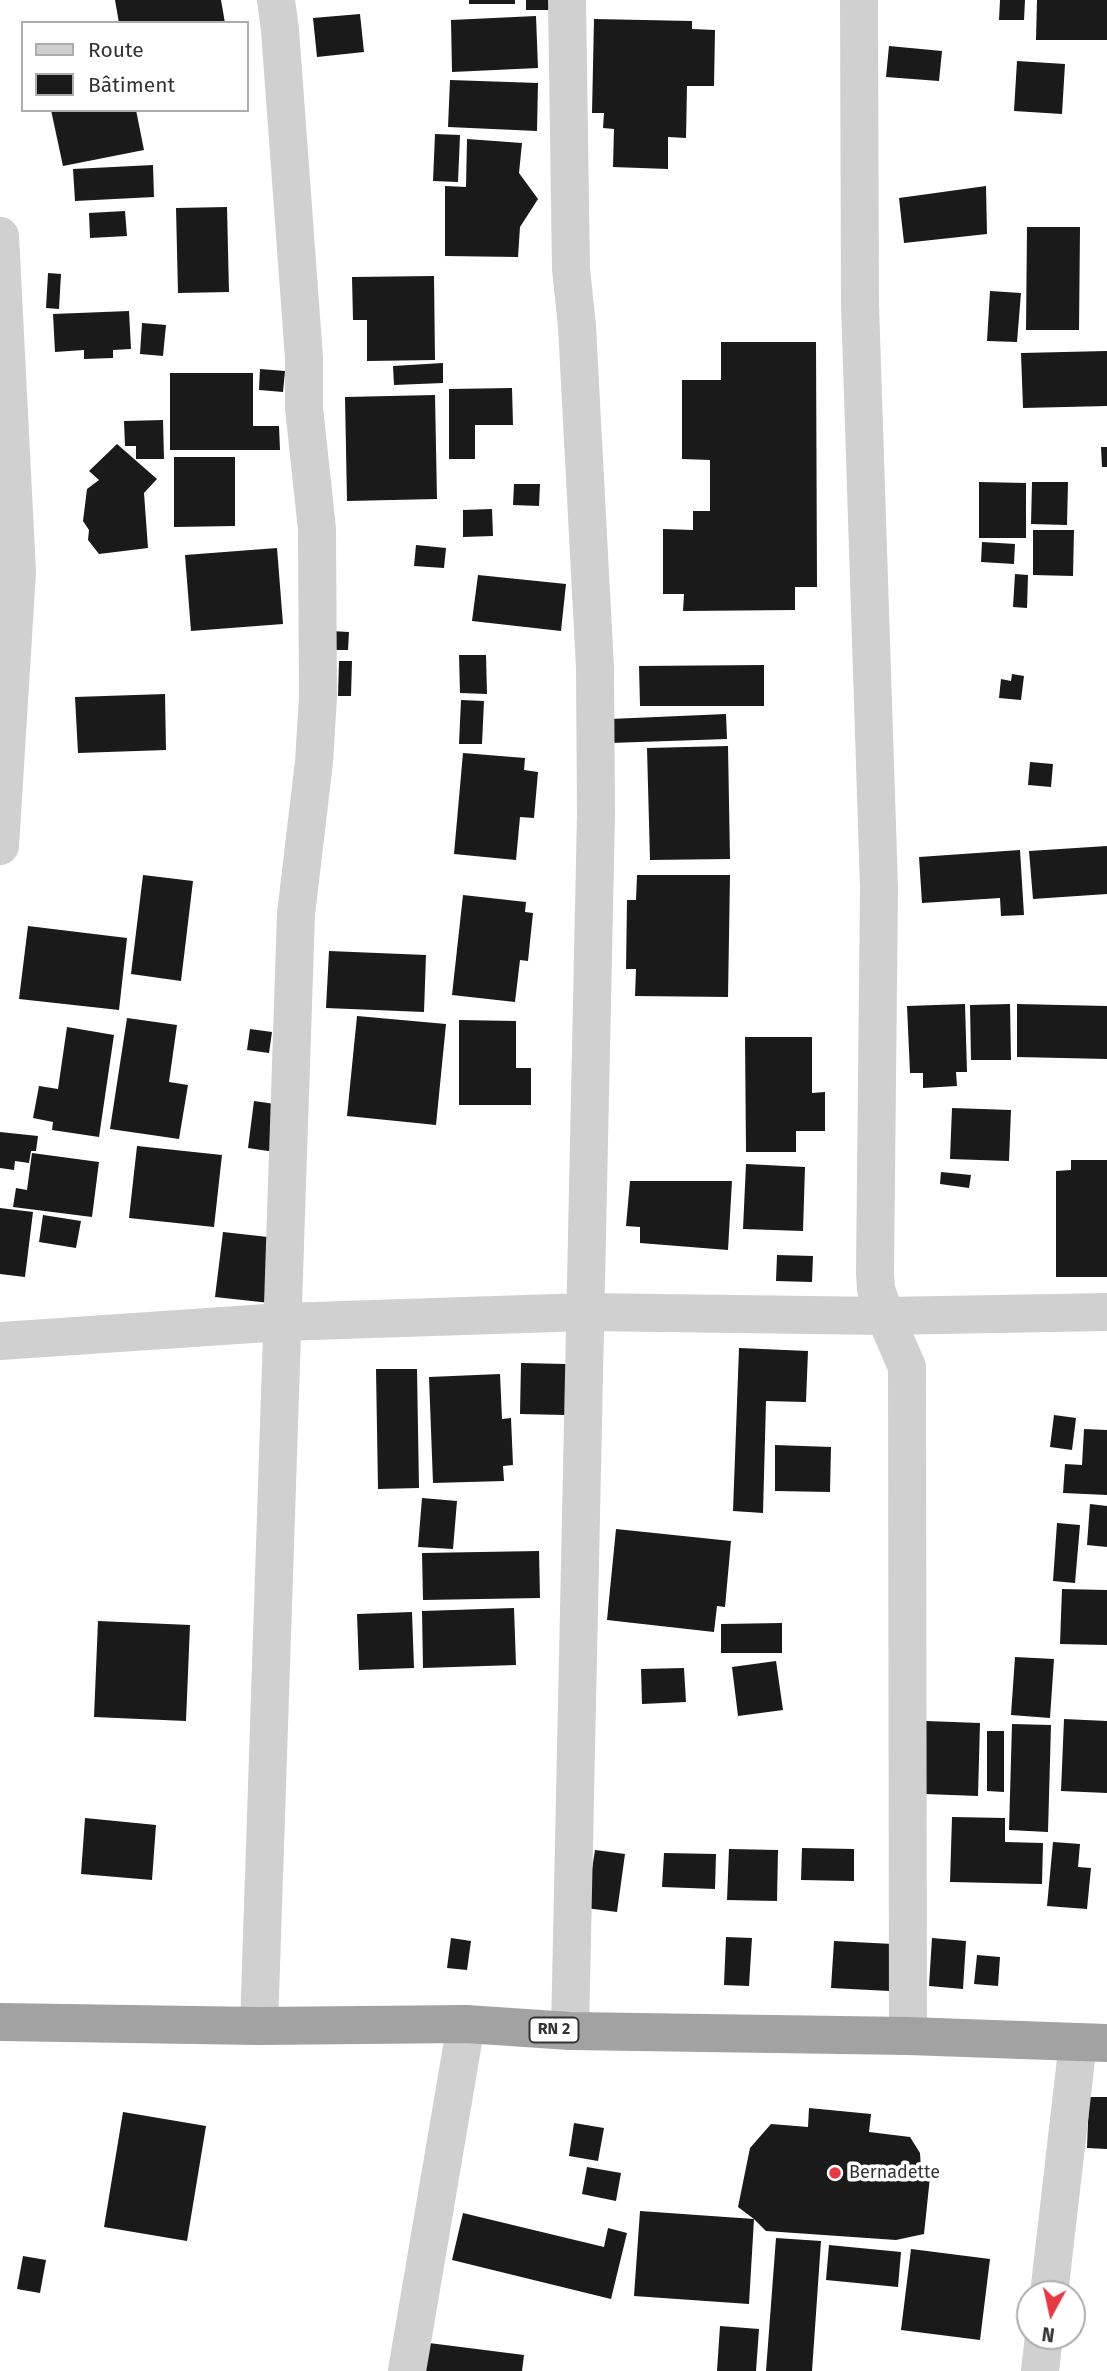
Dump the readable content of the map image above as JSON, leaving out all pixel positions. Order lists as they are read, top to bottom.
{
  "streets": {
    "highway": ["RN 2"]
  },
  "places": ["Bernadette"],
  "legend": ["Route", "Bâtiment"],
  "north": "bottom"
}
